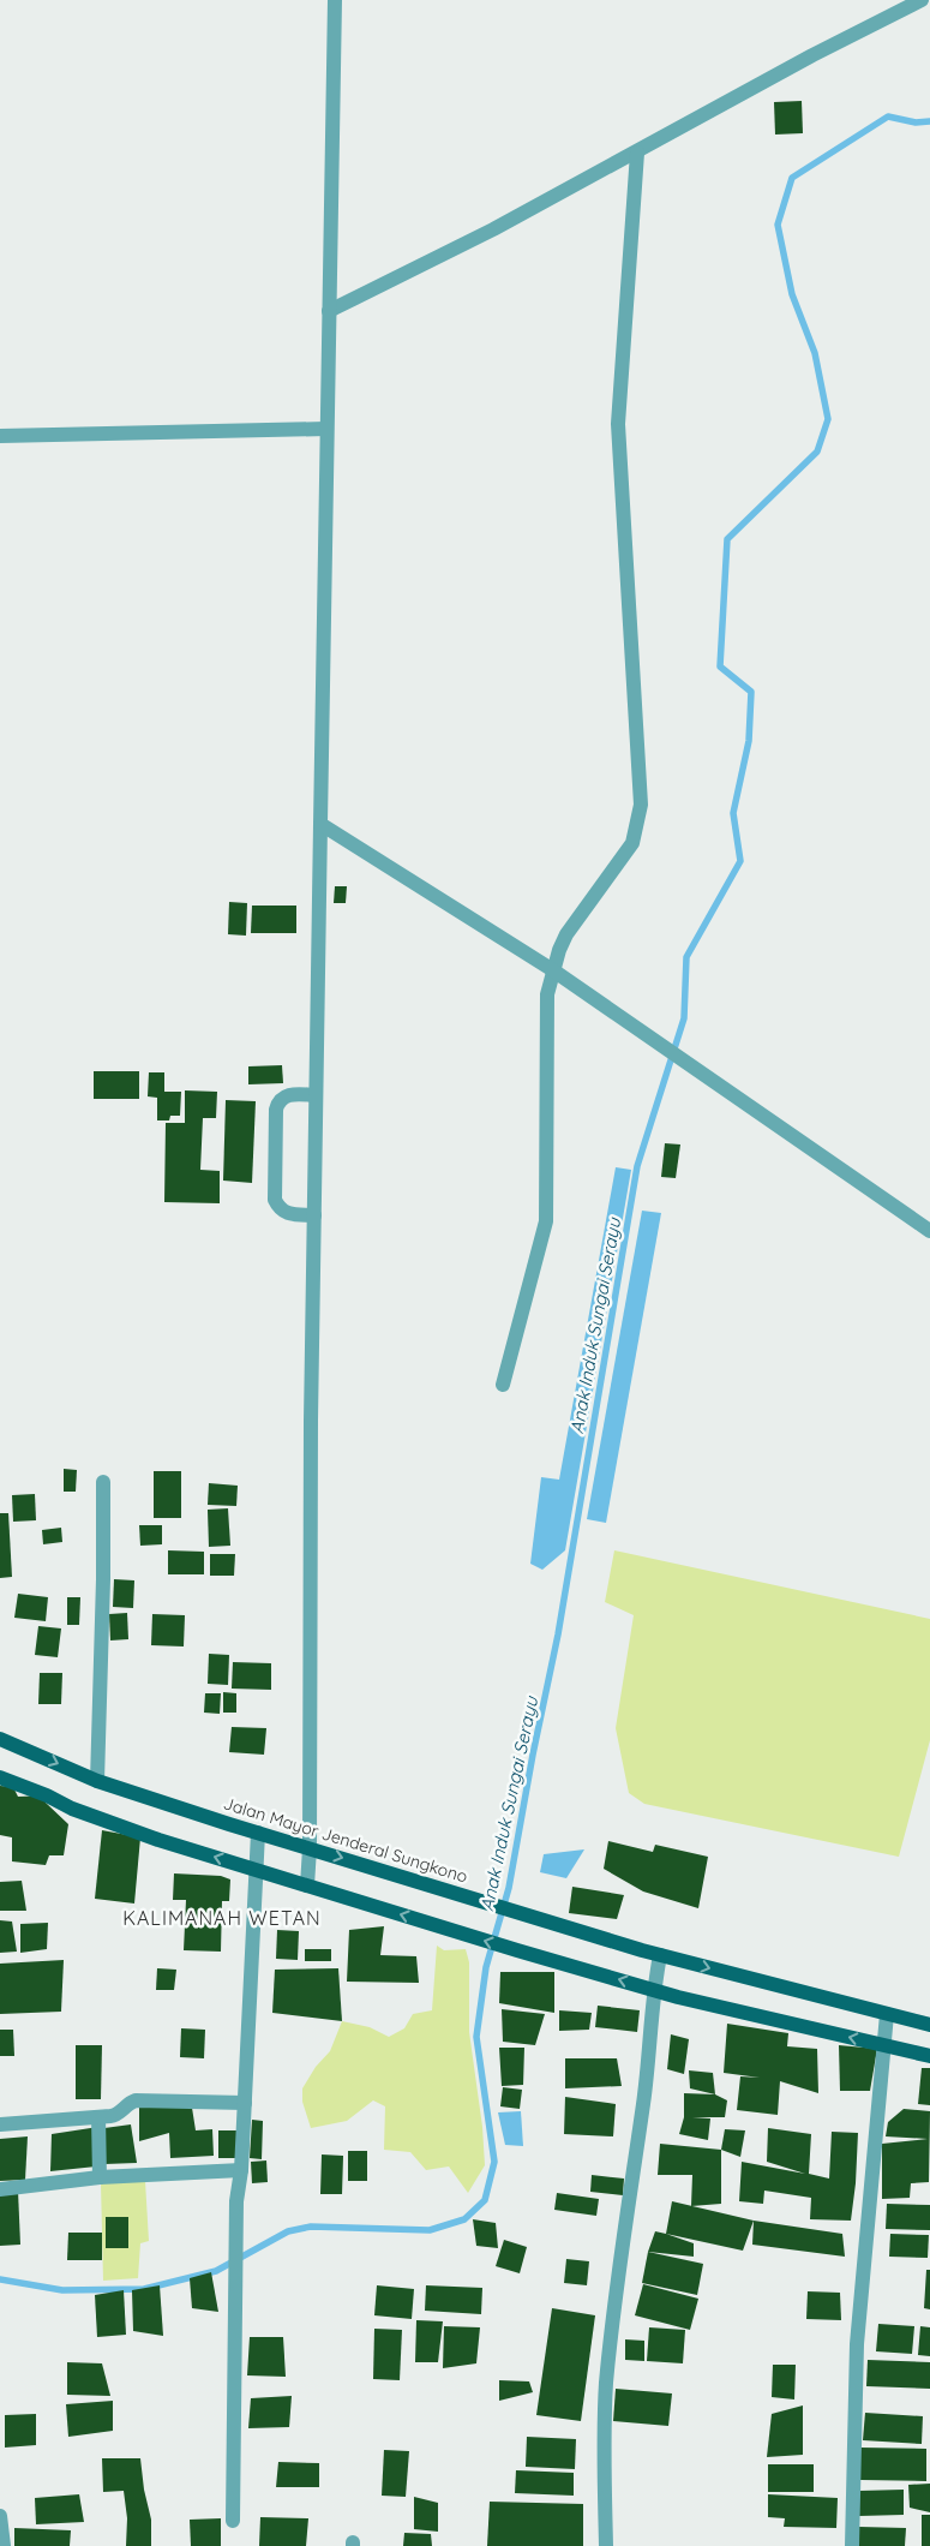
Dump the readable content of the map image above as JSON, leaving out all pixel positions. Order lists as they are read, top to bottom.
{
  "streets": {
    "main road": ["Jalan Mayor Jenderal Sungkono"]
  },
  "districts": ["KALIMANAH WETAN"],
  "water": ["Anak Induk Sungai Serayu"]
}
